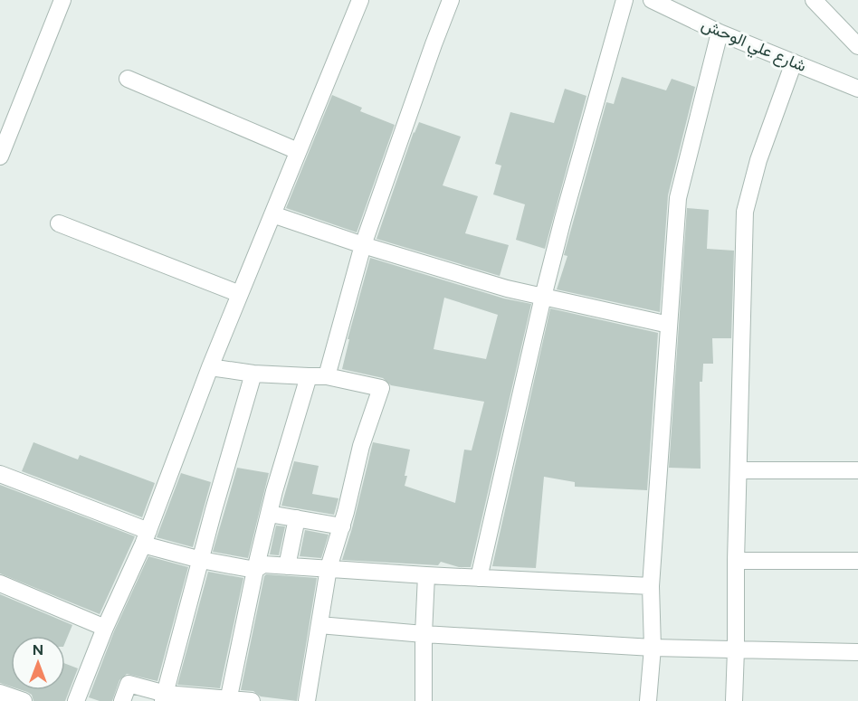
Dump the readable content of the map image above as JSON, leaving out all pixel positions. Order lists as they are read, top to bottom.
{
  "streets": {
    "street": ["شارع علي الوحش"]
  },
  "north": "top"
}
